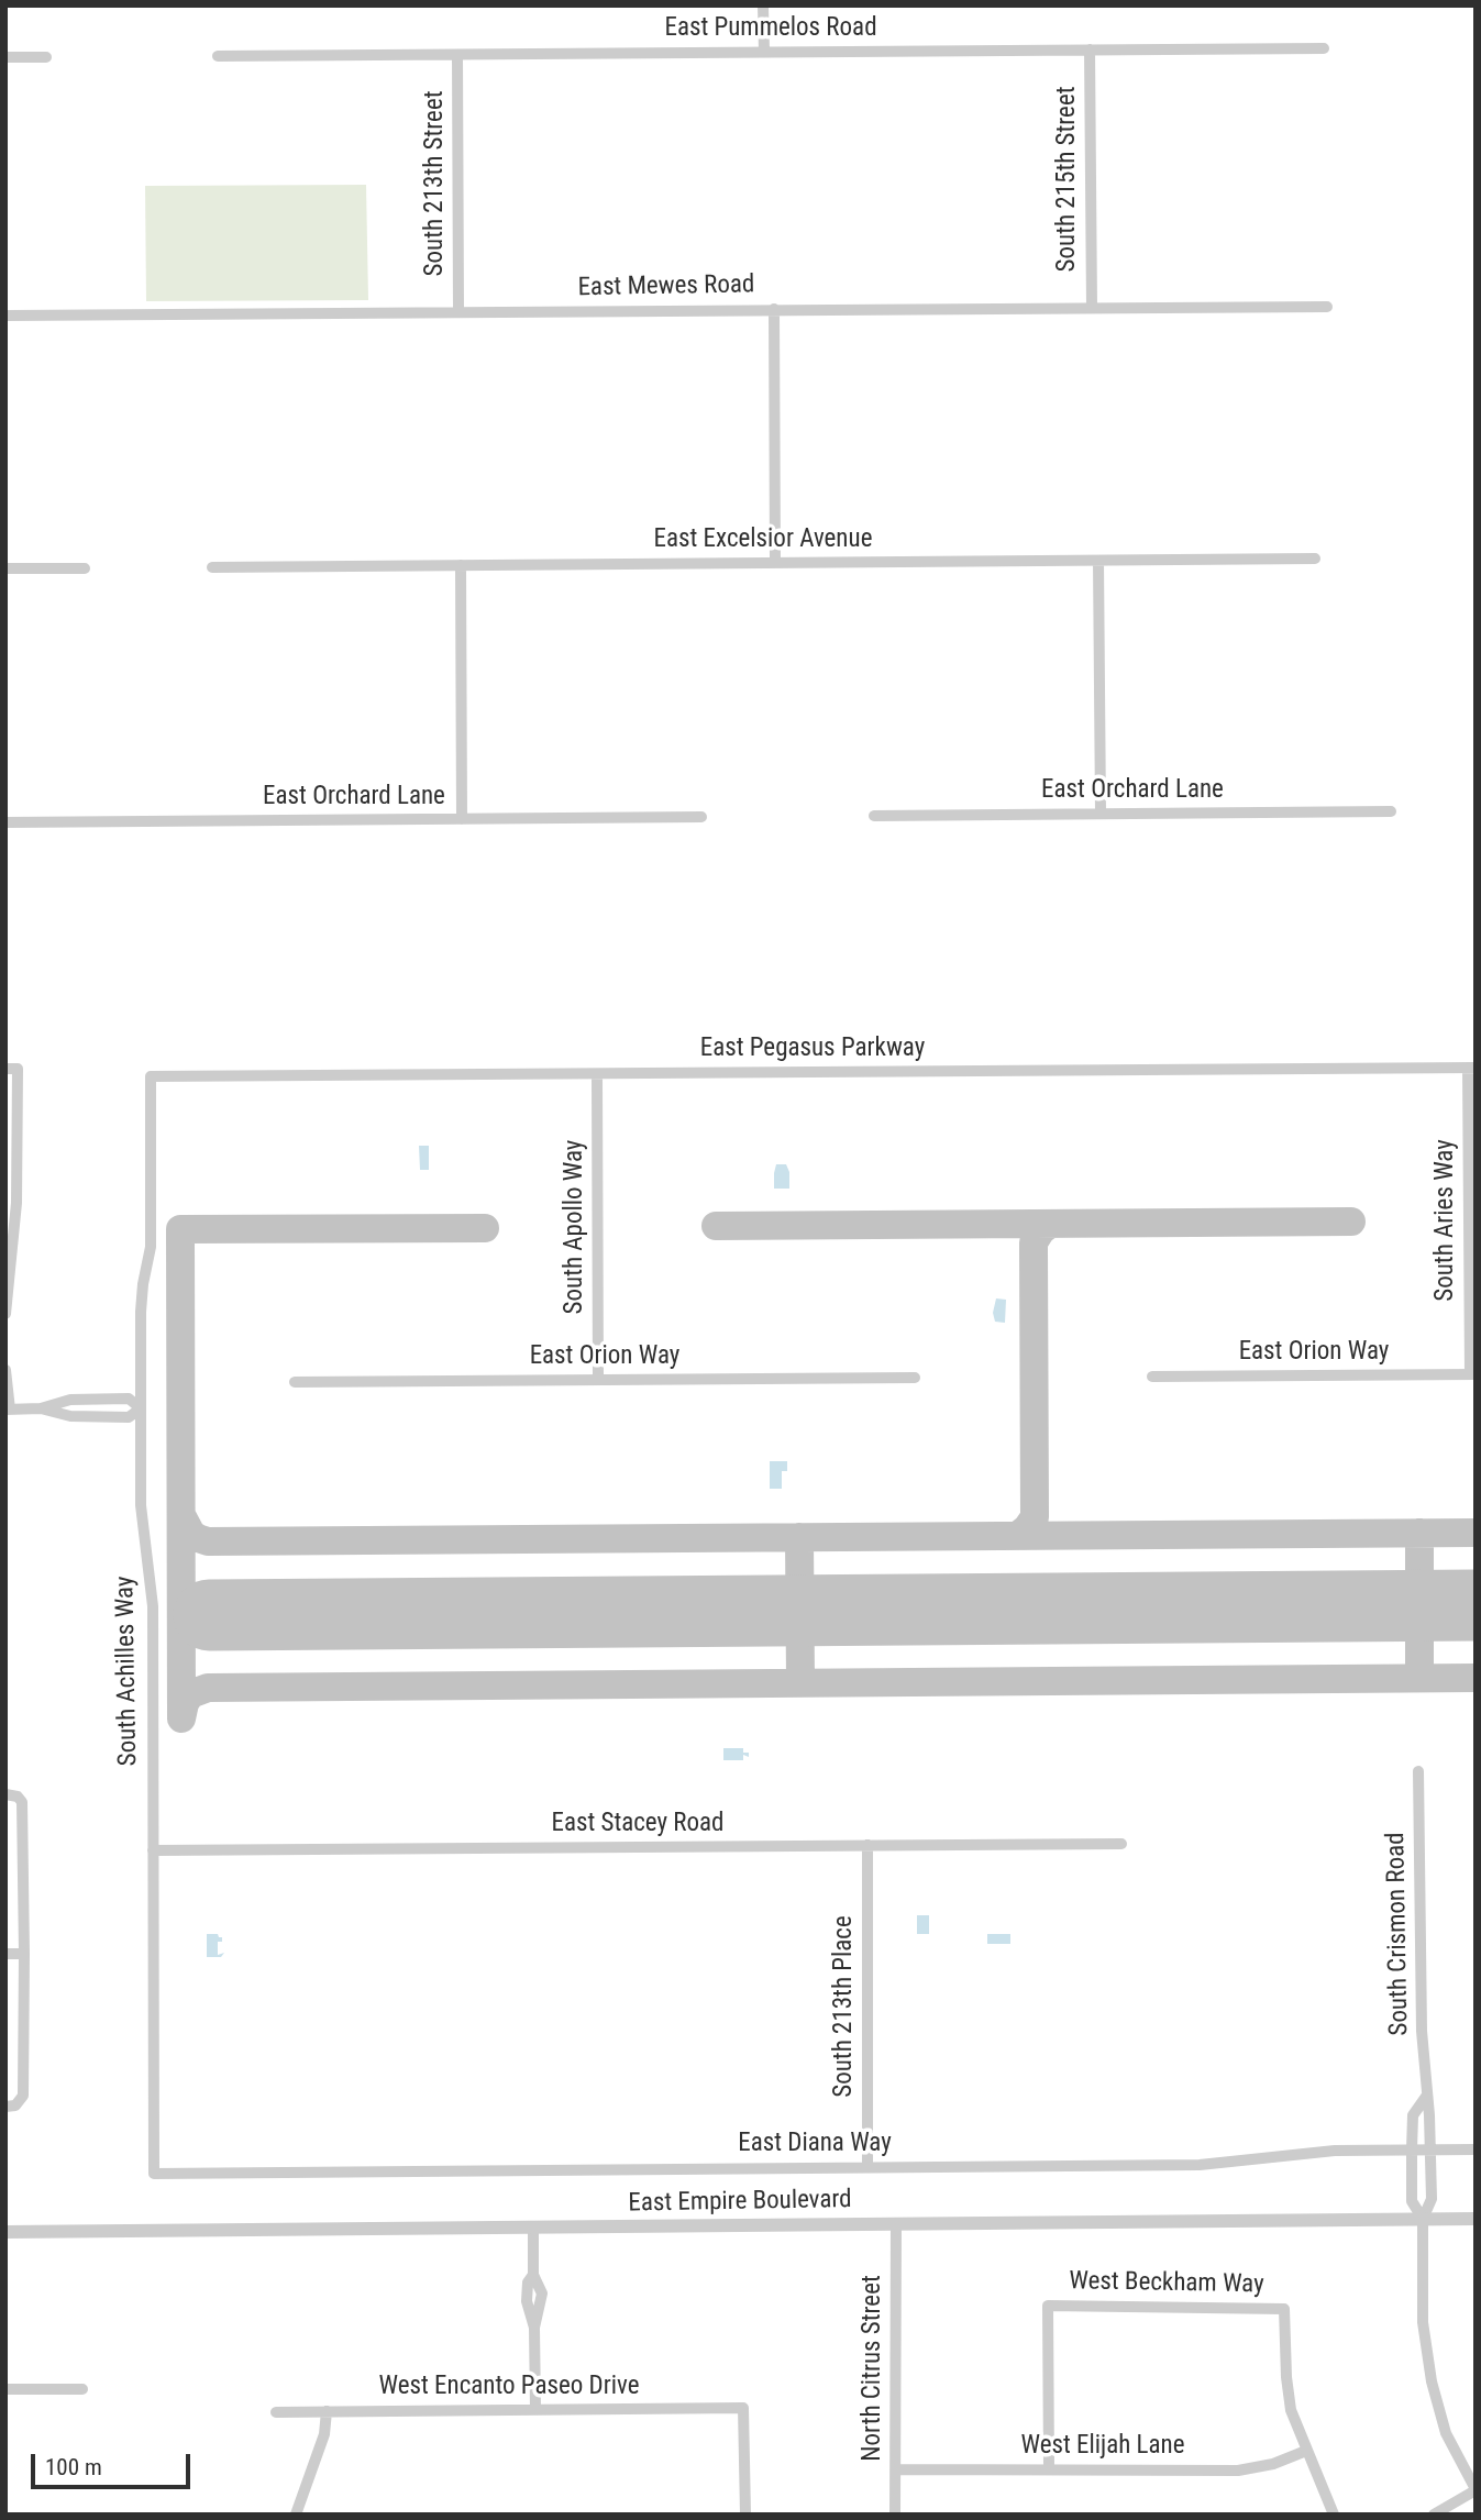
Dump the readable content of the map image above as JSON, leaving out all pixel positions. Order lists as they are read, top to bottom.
{
  "streets": {
    "street": [
      "East Pummelos Road",
      "South 215th Street",
      "South 213th Street",
      "East Mewes Road",
      "East Excelsior Avenue",
      "East Orchard Lane",
      "East Pegasus Parkway",
      "South Aries Way",
      "South Apollo Way",
      "East Orion Way",
      "South Achilles Way",
      "East Stacey Road",
      "South Crismon Road",
      "South 213th Place",
      "East Diana Way",
      "East Empire Boulevard",
      "West Beckham Way",
      "North Citrus Street",
      "West Encanto Paseo Drive",
      "West Elijah Lane"
    ]
  },
  "crossings": [
    ["East Pummelos Road", "South 215th Street"],
    ["East Pummelos Road", "South 213th Street"],
    ["South 215th Street", "East Mewes Road"],
    ["South 213th Street", "East Mewes Road"],
    ["East Pegasus Parkway", "South Aries Way"],
    ["East Pegasus Parkway", "South Apollo Way"],
    ["East Pegasus Parkway", "South Achilles Way"],
    ["South Aries Way", "East Orion Way"],
    ["South Apollo Way", "East Orion Way"],
    ["South Achilles Way", "East Stacey Road"],
    ["South Achilles Way", "East Diana Way"],
    ["East Stacey Road", "South 213th Place"],
    ["South Crismon Road", "East Diana Way"],
    ["South Crismon Road", "East Empire Boulevard"],
    ["South 213th Place", "East Diana Way"],
    ["East Empire Boulevard", "North Citrus Street"],
    ["West Beckham Way", "West Elijah Lane"],
    ["North Citrus Street", "West Elijah Lane"]
  ],
  "scale_bar": "100 m"
}
